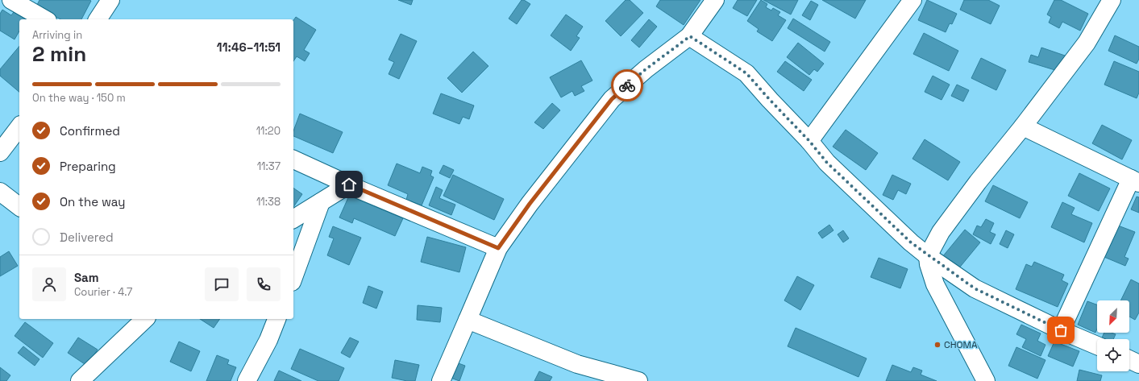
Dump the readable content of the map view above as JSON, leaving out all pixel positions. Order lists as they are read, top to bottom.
{
  "places": ["CHOMA"],
  "north": "bottom left",
  "page": {
    "heading": ["2 min", "Arriving in", "11:46–11:51"],
    "panel": ["Sam", "Courier · 4.7"],
    "bar": "On the way · 150 m",
    "list": [
      ["Confirmed", "11:20"],
      ["Preparing", "11:37"],
      ["On the way", "11:38"],
      "Delivered"
    ]
  }
}
